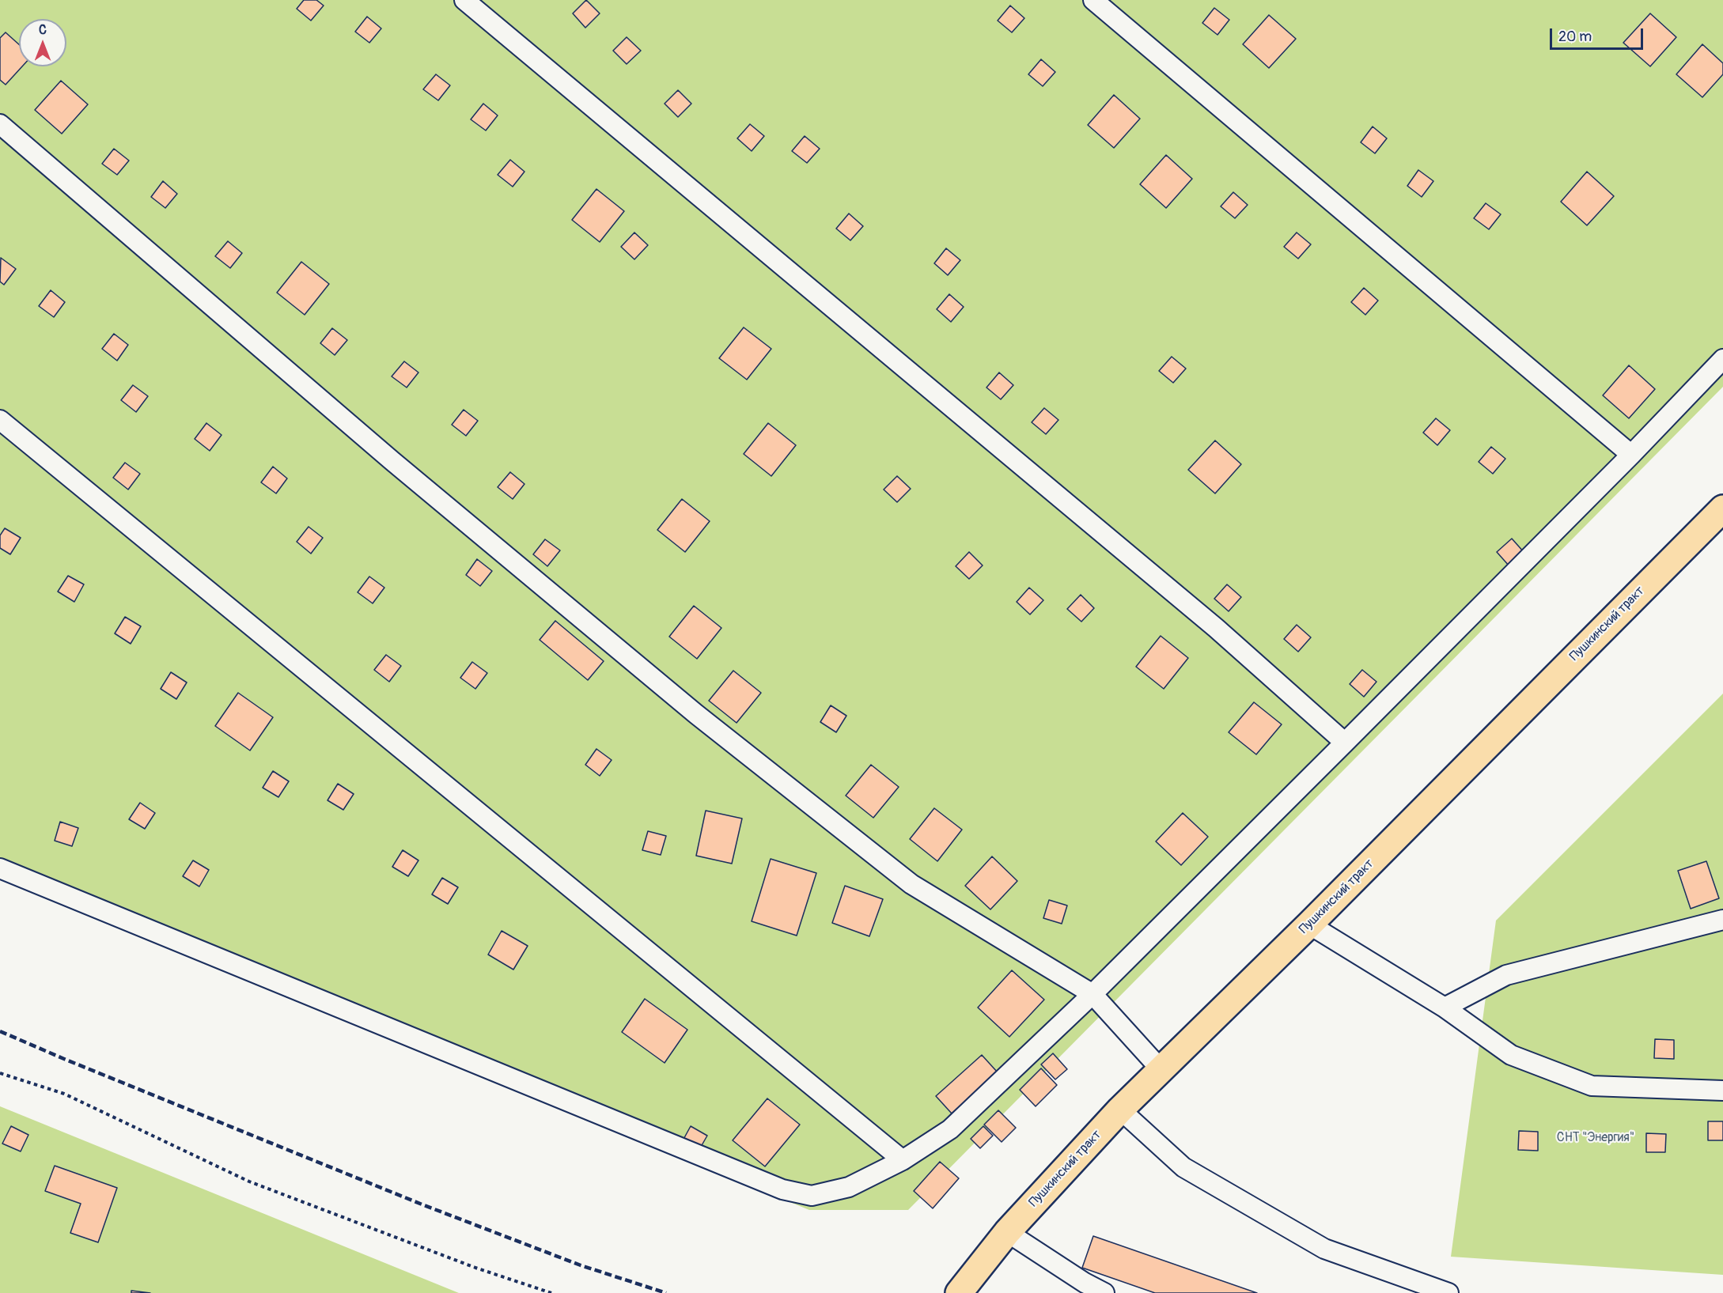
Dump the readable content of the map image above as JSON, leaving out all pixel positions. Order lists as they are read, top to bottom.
{
  "streets": {
    "main road": ["Пушкинский тракт"]
  },
  "parks": ["СНТ \"Энергия\""],
  "scale_bar": "20 m",
  "north": "top"
}
